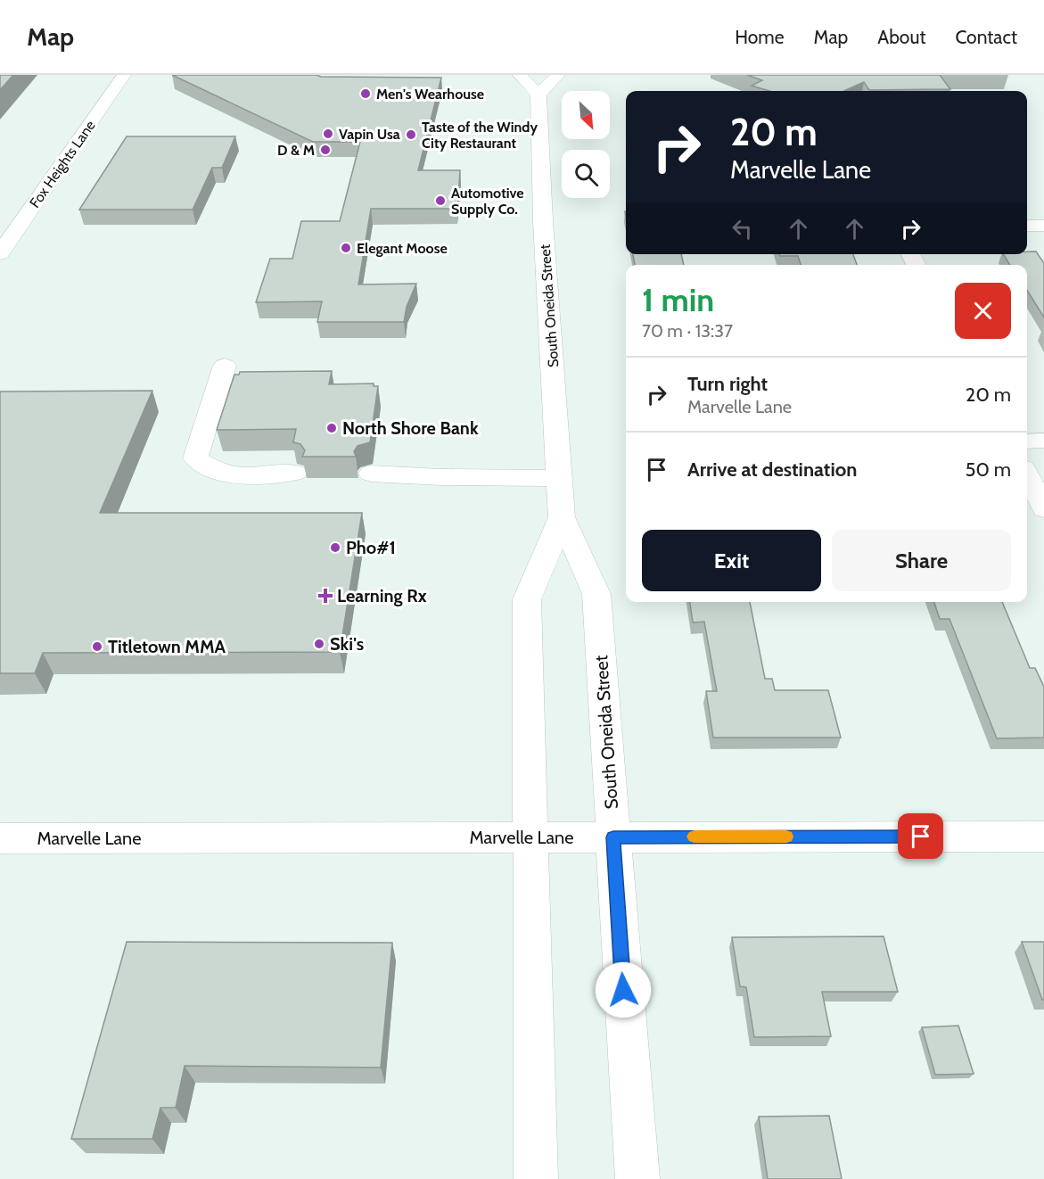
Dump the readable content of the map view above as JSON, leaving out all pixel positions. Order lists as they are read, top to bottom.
{
  "streets": {
    "street": ["Fox Heights Lane", "South Oneida Street", "Marvelle Lane"]
  },
  "crossings": [
    ["South Oneida Street", "Marvelle Lane"]
  ],
  "places": {
    "other": [
      "Men's Wearhouse",
      "Vapin Usa",
      "Taste of the Windy City Restaurant",
      "D & M",
      "Automotive Supply Co.",
      "Elegant Moose",
      "North Shore Bank",
      "Pho#1",
      "Ski's",
      "Titletown MMA"
    ],
    "health": ["Learning Rx"]
  },
  "north": "bottom right",
  "page": {
    "header": "Map",
    "nav": [
      "Home",
      "Map",
      "About",
      "Contact"
    ],
    "turn": ["20 m", "Marvelle Lane"],
    "heading": ["1 min", "70 m · 13:37"],
    "list": [
      {
        "name": "Turn right",
        "note": "Marvelle Lane",
        "value": "20 m"
      },
      {
        "name": "Arrive at destination",
        "value": "50 m"
      }
    ],
    "buttons": ["Exit", "Share"]
  }
}
